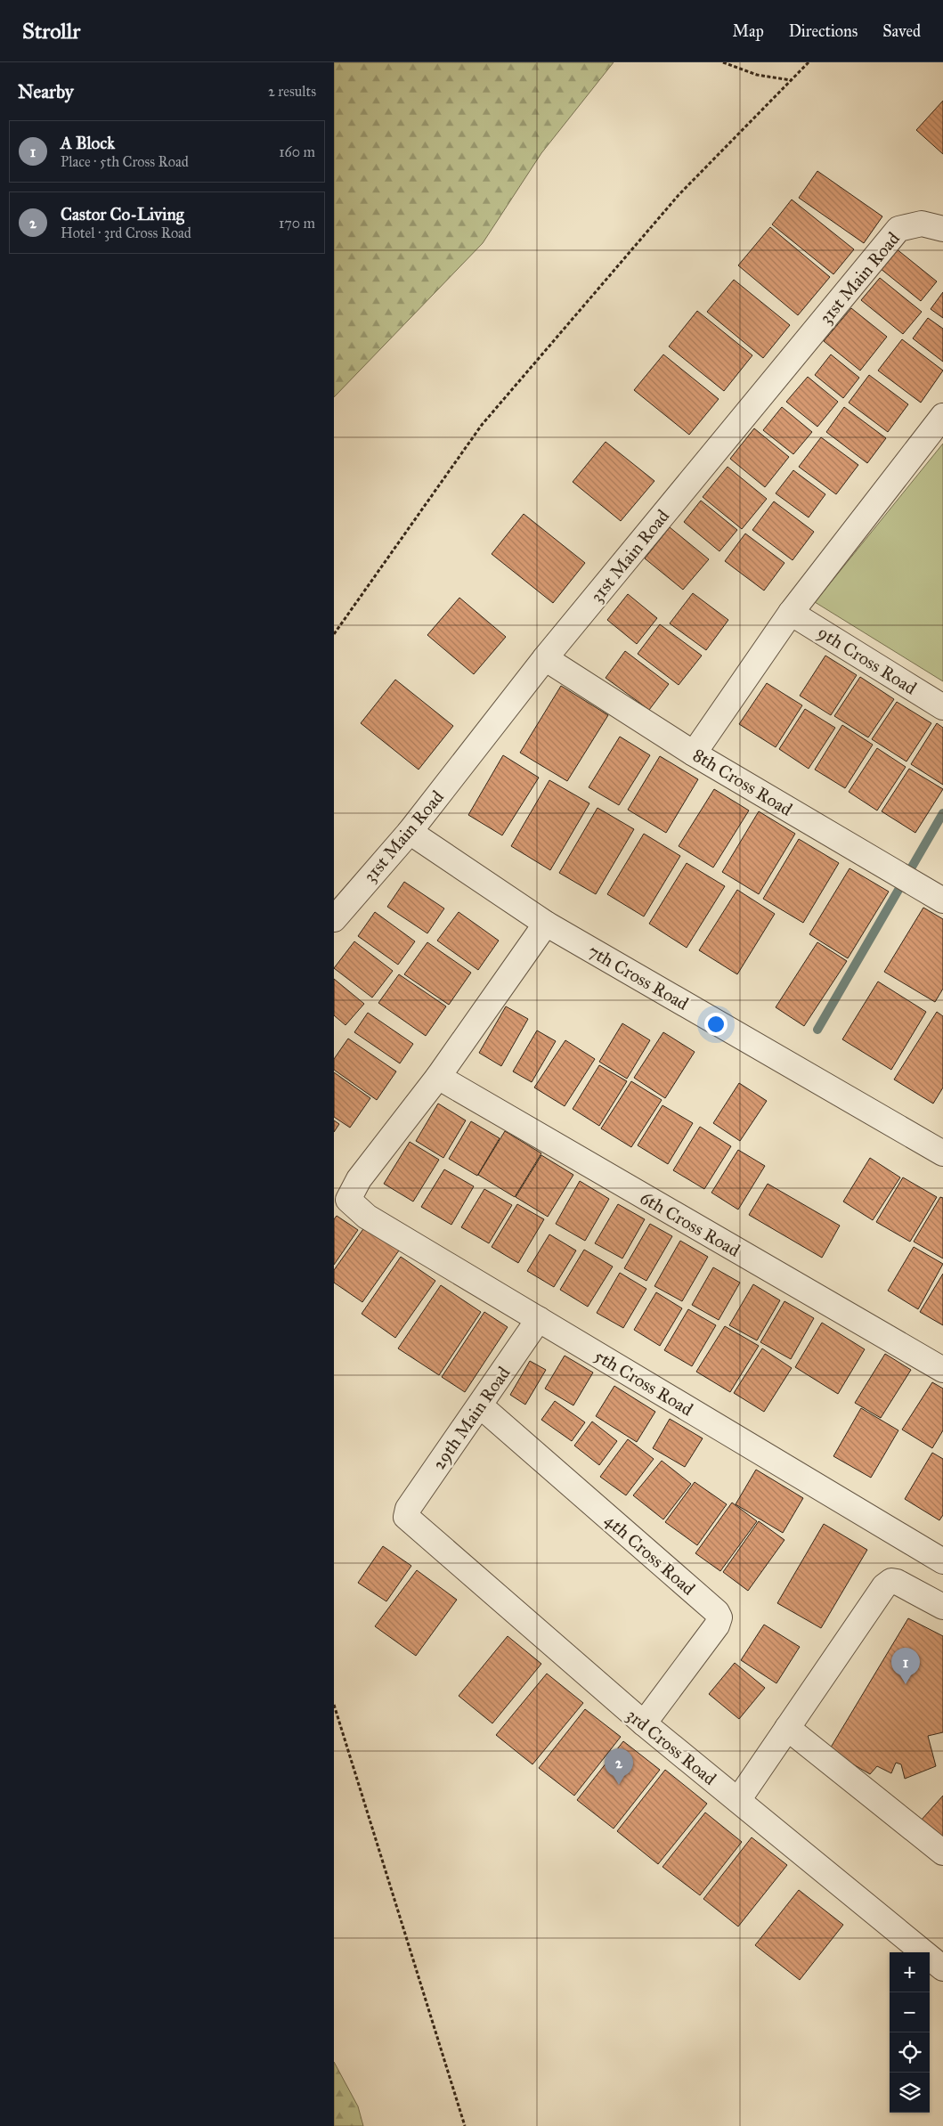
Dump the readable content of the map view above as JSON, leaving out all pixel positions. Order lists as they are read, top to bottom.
{
  "streets": {
    "street": [
      "31st Main Road",
      "9th Cross Road",
      "8th Cross Road",
      "7th Cross Road",
      "6th Cross Road",
      "5th Cross Road",
      "29th Main Road",
      "4th Cross Road",
      "3rd Cross Road"
    ]
  },
  "crossings": [
    ["31st Main Road", "8th Cross Road"],
    ["31st Main Road", "7th Cross Road"],
    ["6th Cross Road", "5th Cross Road"],
    ["5th Cross Road", "29th Main Road"],
    ["29th Main Road", "4th Cross Road"],
    ["29th Main Road", "3rd Cross Road"],
    ["4th Cross Road", "3rd Cross Road"]
  ],
  "page": {
    "header": "Strollr",
    "nav": ["Map", "Directions", "Saved"],
    "heading": ["Nearby", "2 results"],
    "list": [
      {
        "mark": "1",
        "name": "A Block",
        "note": "Place · 5th Cross Road",
        "value": "160 m"
      },
      {
        "mark": "2",
        "name": "Castor Co-Living",
        "note": "Hotel · 3rd Cross Road",
        "value": "170 m"
      }
    ],
    "pins": ["1", "2"],
    "map_buttons": ["+", "−"]
  }
}
